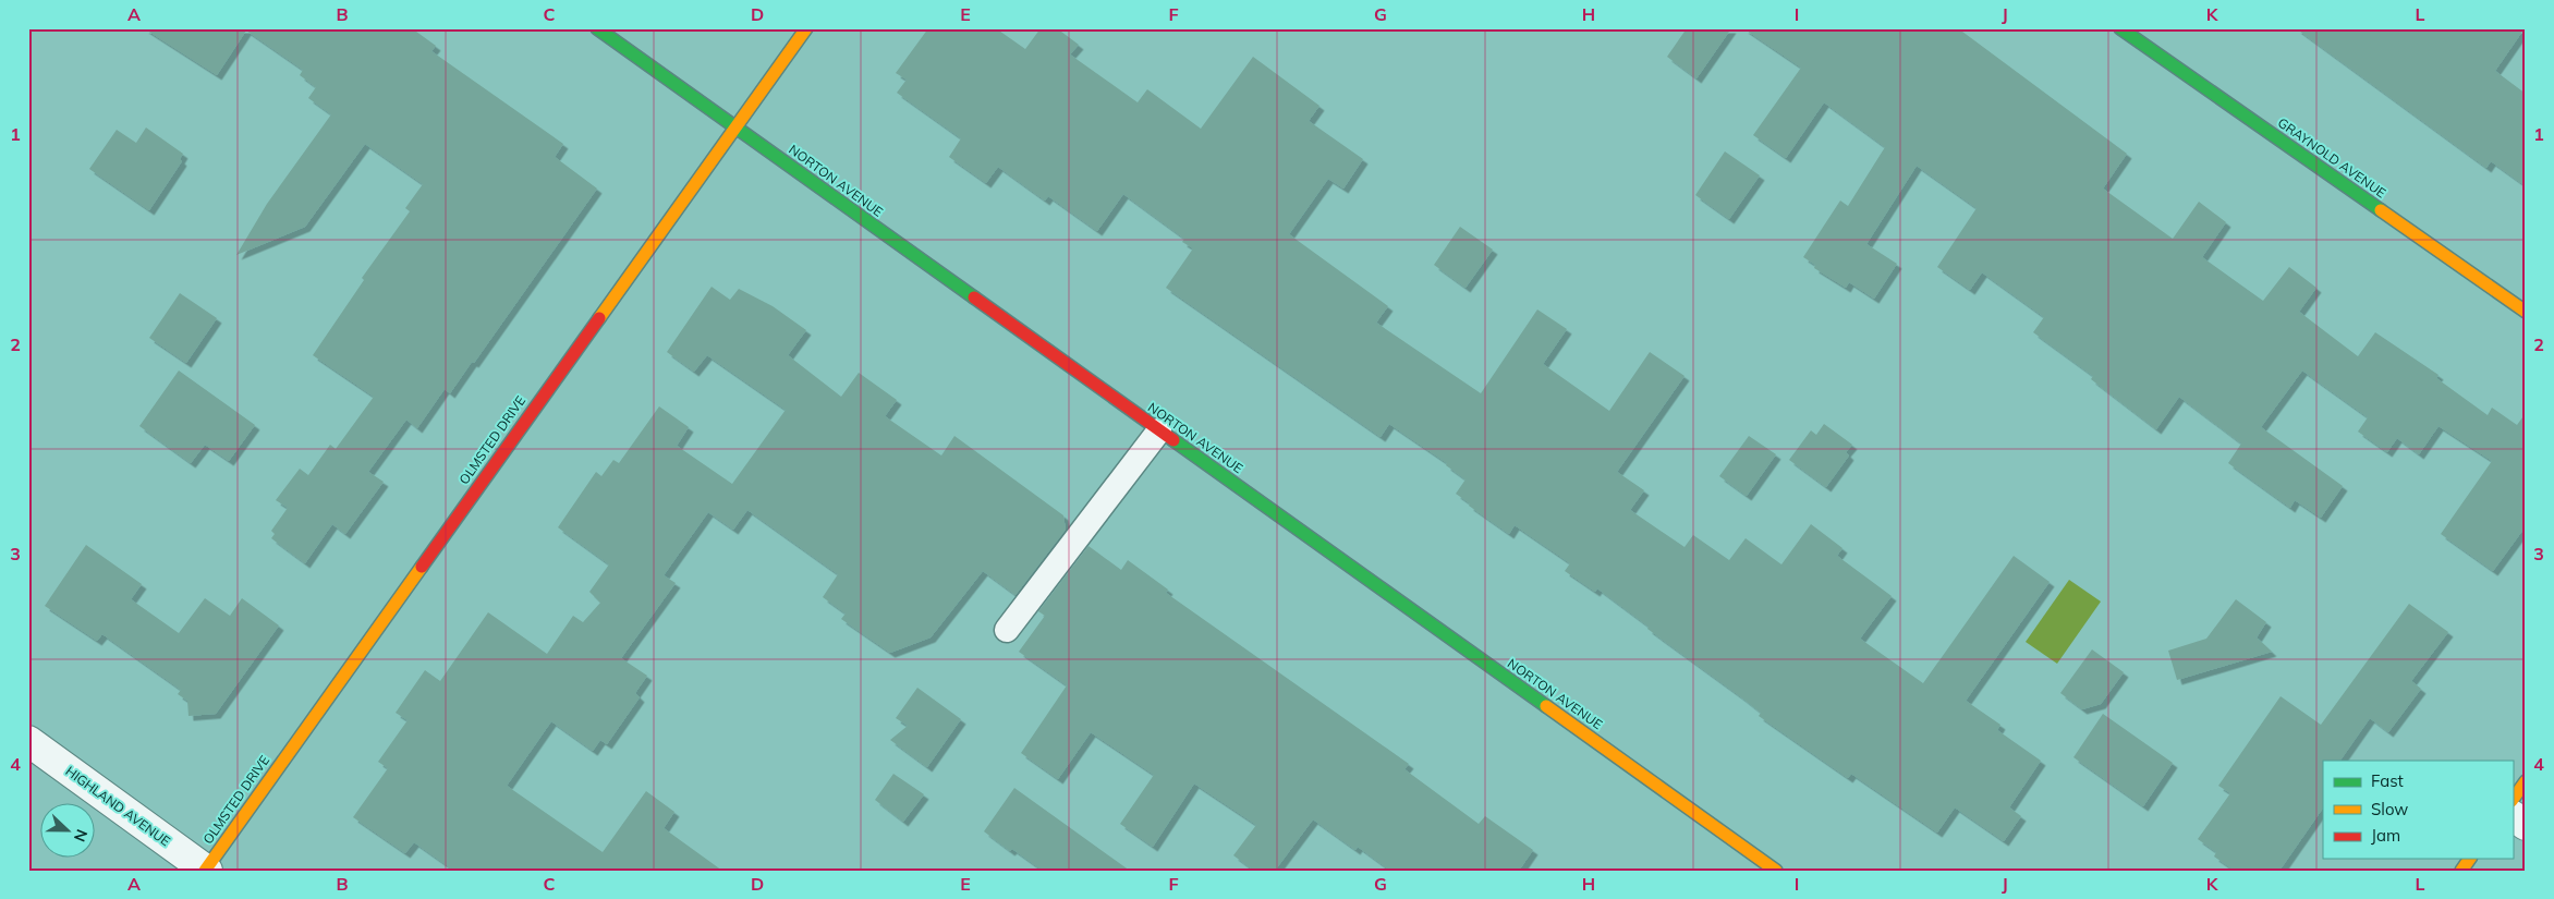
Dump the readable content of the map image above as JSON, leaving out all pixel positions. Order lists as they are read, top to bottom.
{
  "streets": {
    "street": [
      "GRAYNOLD AVENUE",
      "NORTON AVENUE",
      "OLMSTED DRIVE",
      "HIGHLAND AVENUE"
    ]
  },
  "crossings": [
    ["NORTON AVENUE", "OLMSTED DRIVE"],
    ["OLMSTED DRIVE", "HIGHLAND AVENUE"]
  ],
  "legend": ["Fast", "Slow", "Jam"],
  "north": "right",
  "grid": {
    "columns": [
      "A",
      "B",
      "C",
      "D",
      "E",
      "F",
      "G",
      "H",
      "I",
      "J",
      "K",
      "L"
    ],
    "rows": [
      "1",
      "2",
      "3",
      "4"
    ]
  }
}
